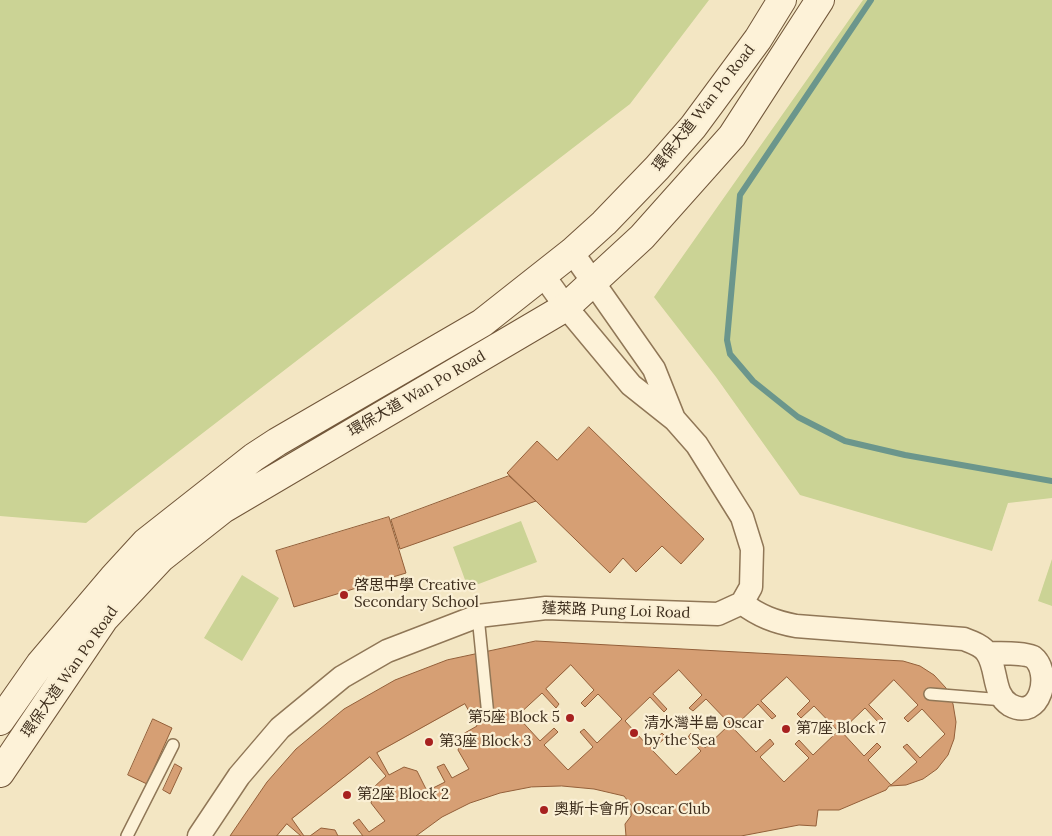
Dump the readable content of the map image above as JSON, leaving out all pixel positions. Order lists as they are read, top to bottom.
{
  "streets": {
    "main road": ["環保大道 Wan Po Road"],
    "street": ["蓬萊路 Pung Loi Road"]
  },
  "places": [
    "啓思中學 Creative Secondary School",
    "第5座 Block 5",
    "第7座 Block 7",
    "清水灣半島 Oscar by the Sea",
    "第3座 Block 3",
    "第2座 Block 2",
    "奧斯卡會所 Oscar Club"
  ]
}
